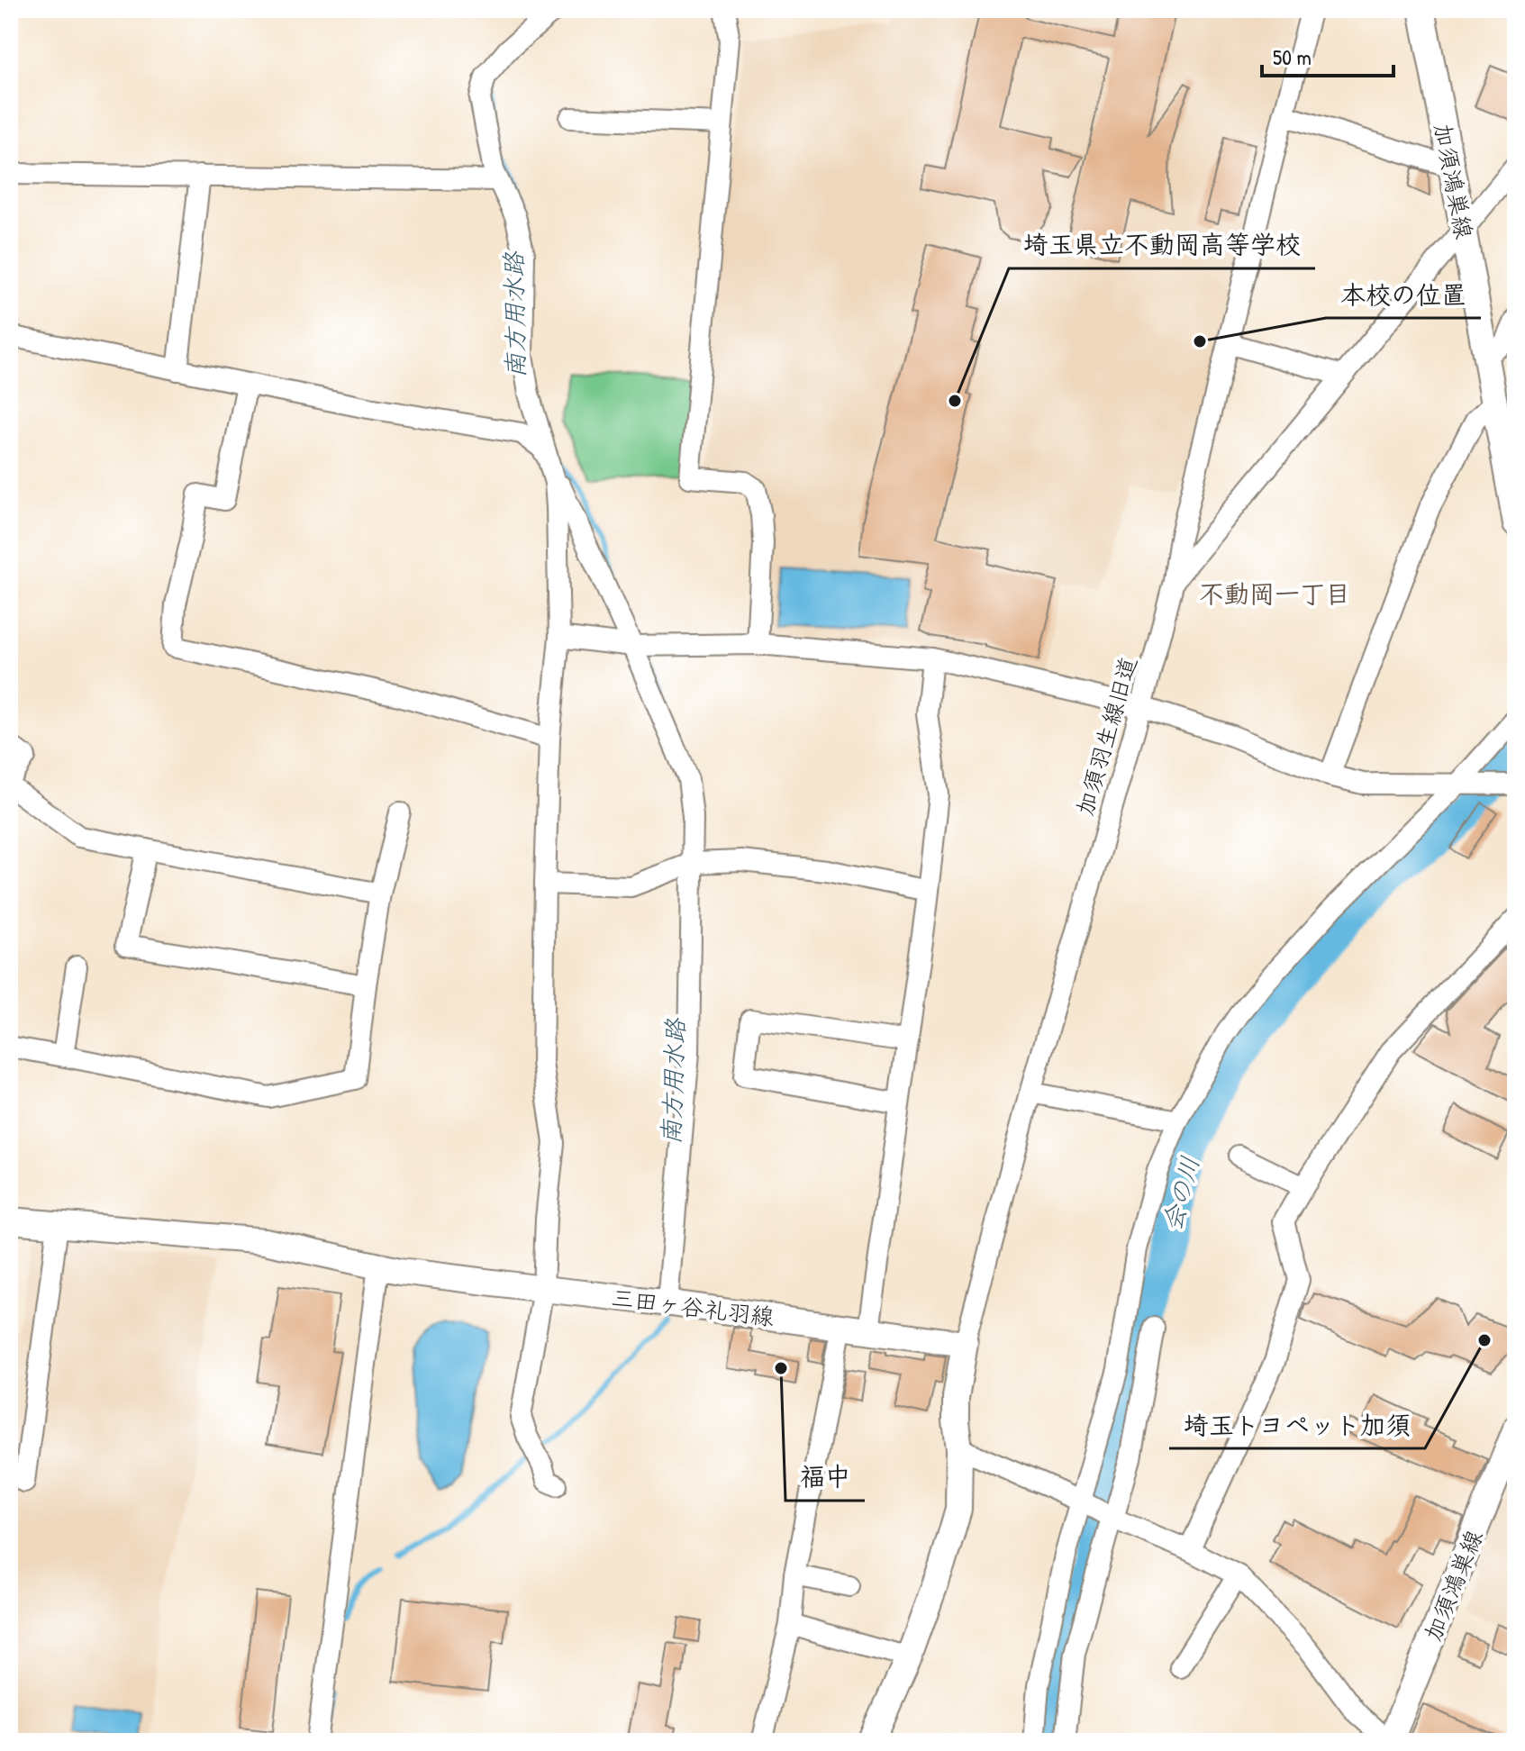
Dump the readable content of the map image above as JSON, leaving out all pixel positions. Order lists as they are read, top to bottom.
{
  "streets": {
    "main road": ["加須鴻巣線", "三田ヶ谷礼羽線"],
    "street": ["加須羽生線旧道"]
  },
  "crossings": [
    ["加須鴻巣線", "加須羽生線旧道"],
    ["加須羽生線旧道", "三田ヶ谷礼羽線"]
  ],
  "districts": ["不動岡一丁目"],
  "water": ["南方用水路", "会の川"],
  "places": [
    "本校の位置",
    "埼玉県立不動岡高等学校",
    "埼玉トヨペット加須",
    "福中"
  ],
  "scale_bar": "50 m"
}
